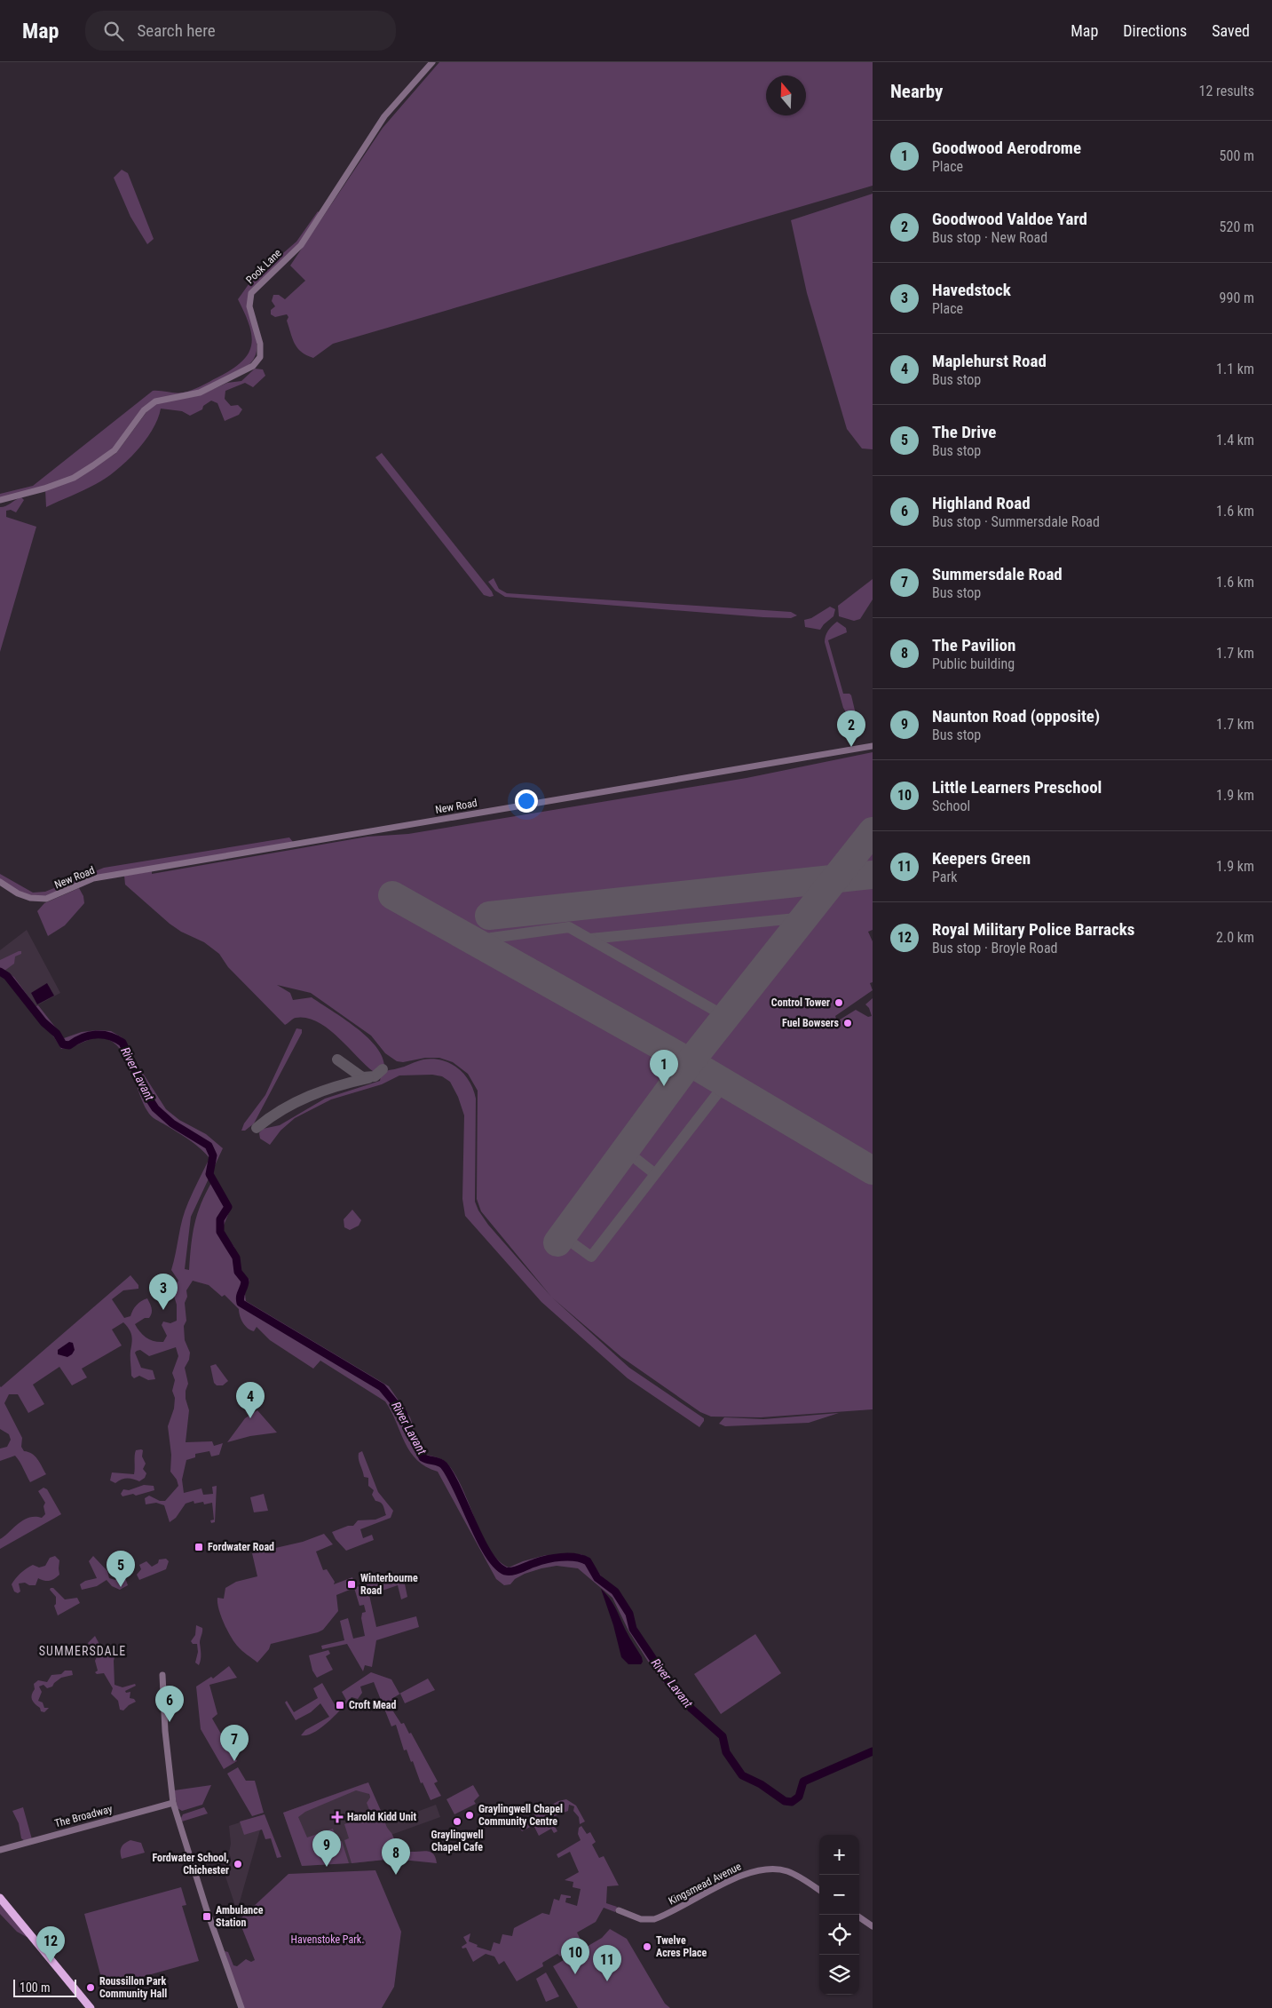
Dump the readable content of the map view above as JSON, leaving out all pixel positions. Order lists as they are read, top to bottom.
{
  "streets": {
    "street": [
      "Pook Lane",
      "New Road",
      "The Broadway",
      "Kingsmead Avenue"
    ]
  },
  "districts": ["SUMMERSDALE"],
  "water": ["River Lavant"],
  "parks": ["Havenstoke Park."],
  "places": {
    "other": [
      "Control Tower",
      "Fuel Bowsers",
      "Graylingwell Chapel Community Centre",
      "Graylingwell Chapel Cafe",
      "Fordwater School, Chichester",
      "Twelve Acres Place",
      "Roussillon Park Community Hall"
    ],
    "transit": [
      "Fordwater Road",
      "Winterbourne Road",
      "Croft Mead",
      "Ambulance Station"
    ],
    "health": ["Harold Kidd Unit"]
  },
  "scale_bar": "100 m",
  "north": "top",
  "page": {
    "header": "Map",
    "search": "Search here",
    "nav": ["Map", "Directions", "Saved"],
    "heading": ["Nearby", "12 results"],
    "list": [
      {
        "mark": "1",
        "name": "Goodwood Aerodrome",
        "note": "Place",
        "value": "500 m"
      },
      {
        "mark": "2",
        "name": "Goodwood Valdoe Yard",
        "note": "Bus stop · New Road",
        "value": "520 m"
      },
      {
        "mark": "3",
        "name": "Havedstock",
        "note": "Place",
        "value": "990 m"
      },
      {
        "mark": "4",
        "name": "Maplehurst Road",
        "note": "Bus stop",
        "value": "1.1 km"
      },
      {
        "mark": "5",
        "name": "The Drive",
        "note": "Bus stop",
        "value": "1.4 km"
      },
      {
        "mark": "6",
        "name": "Highland Road",
        "note": "Bus stop · Summersdale Road",
        "value": "1.6 km"
      },
      {
        "mark": "7",
        "name": "Summersdale Road",
        "note": "Bus stop",
        "value": "1.6 km"
      },
      {
        "mark": "8",
        "name": "The Pavilion",
        "note": "Public building",
        "value": "1.7 km"
      },
      {
        "mark": "9",
        "name": "Naunton Road (opposite)",
        "note": "Bus stop",
        "value": "1.7 km"
      },
      {
        "mark": "10",
        "name": "Little Learners Preschool",
        "note": "School",
        "value": "1.9 km"
      },
      {
        "mark": "11",
        "name": "Keepers Green",
        "note": "Park",
        "value": "1.9 km"
      },
      {
        "mark": "12",
        "name": "Royal Military Police Barracks",
        "note": "Bus stop · Broyle Road",
        "value": "2.0 km"
      }
    ],
    "pins": [
      "2",
      "1",
      "3",
      "4",
      "5",
      "6",
      "7",
      "9",
      "8",
      "12",
      "10",
      "11"
    ],
    "map_buttons": ["+", "−"],
    "scale": "100 m"
  }
}
